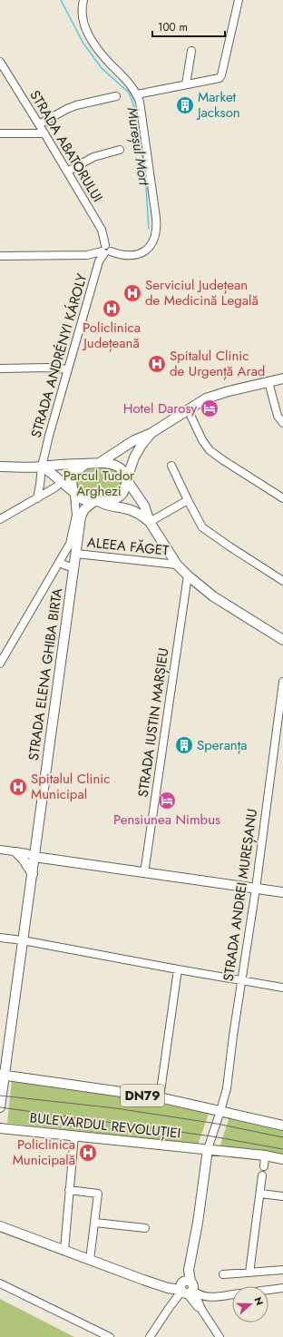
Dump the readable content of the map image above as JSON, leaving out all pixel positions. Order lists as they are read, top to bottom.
{
  "streets": {
    "main road": ["STRADA ELENA GHIBA BIRTA", "DN79", "BULEVARDUL REVOLUȚIEI"],
    "street": [
      "STRADA ABATORULUI",
      "STRADA ANDRÉNYI KÁROLY",
      "ALEEA FĂGET",
      "STRADA IUSTIN MARȘIEU",
      "STRADA ANDREI MUREȘANU"
    ]
  },
  "crossings": [
    ["STRADA ABATORULUI", "STRADA ANDRÉNYI KÁROLY"],
    ["ALEEA FĂGET", "STRADA ELENA GHIBA BIRTA"],
    ["STRADA ELENA GHIBA BIRTA", "DN79"],
    ["STRADA ANDREI MUREȘANU", "DN79"]
  ],
  "water": ["Mureșul Mort"],
  "parks": ["Parcul Tudor Arghezi"],
  "places": {
    "building": ["Market Jackson", "Speranța"],
    "hospital": [
      "Serviciul Județean de Medicină Legală",
      "Policlinica Județeană",
      "Spitalul Clinic de Urgență Arad",
      "Spitalul Clinic Municipal",
      "Policlinica Municipală"
    ],
    "hotel": ["Hotel Darosy", "Pensiunea Nimbus"]
  },
  "scale_bar": "100 m",
  "north": "right"
}
